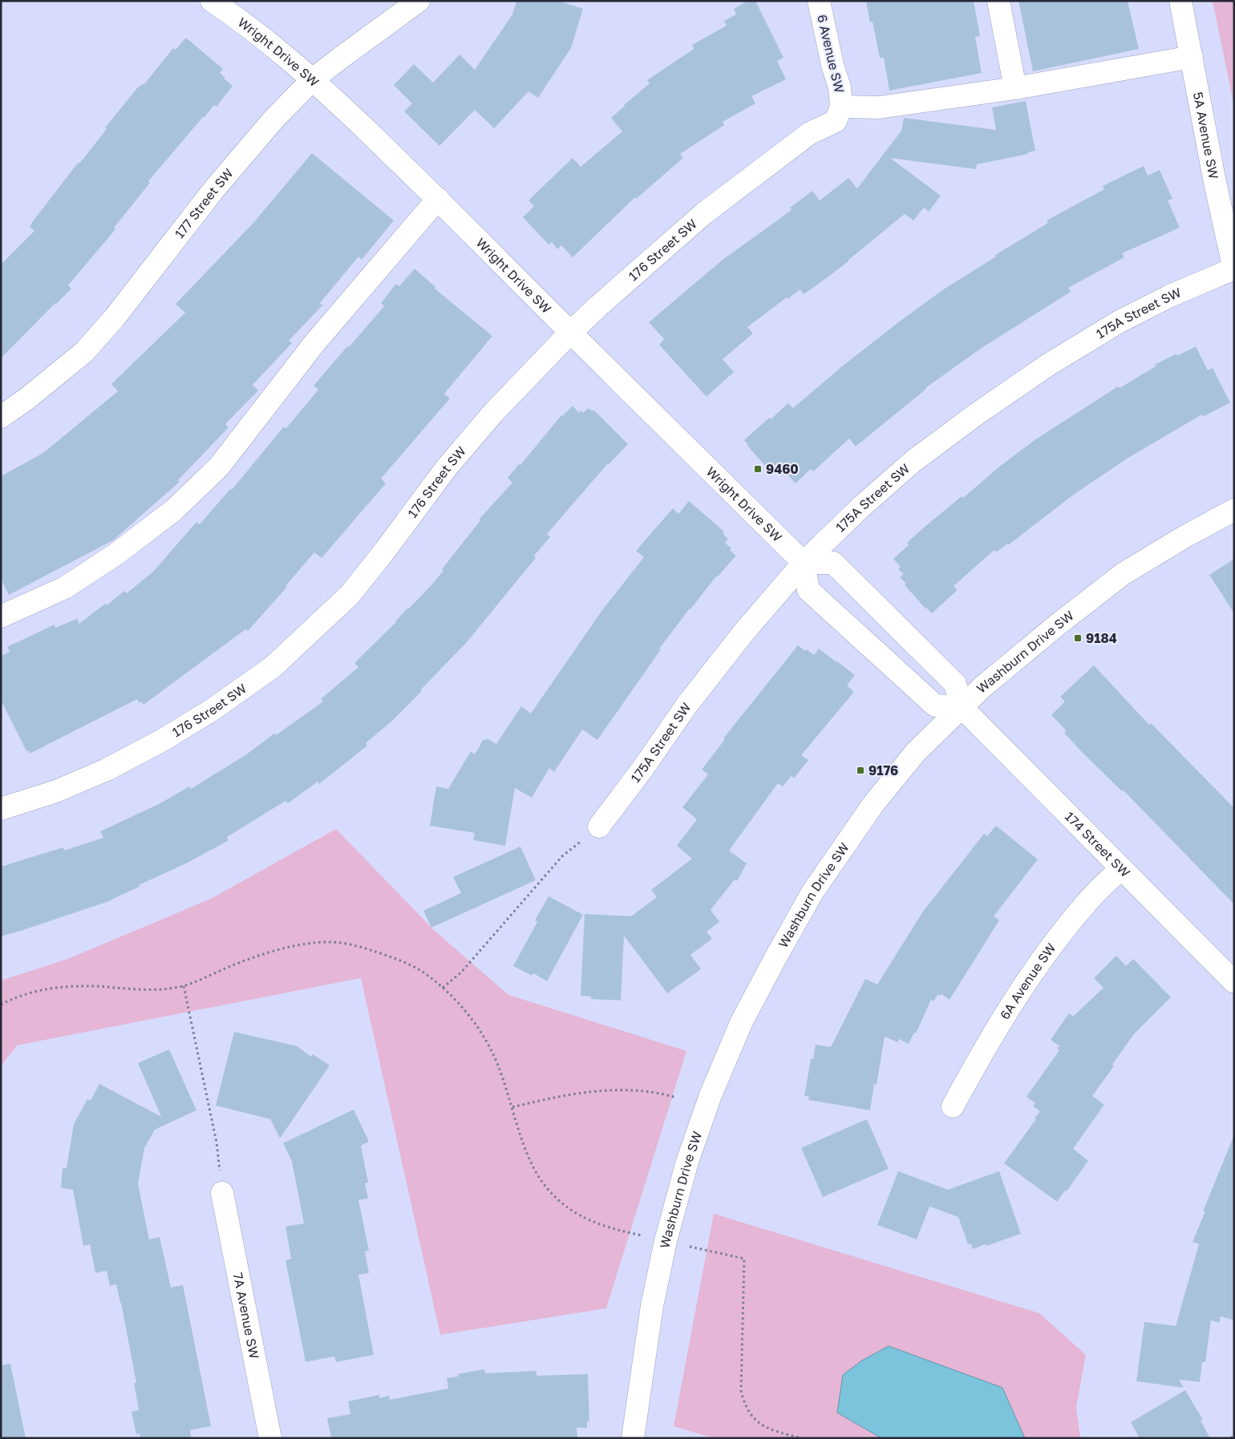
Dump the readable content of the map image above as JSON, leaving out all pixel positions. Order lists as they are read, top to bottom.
{
  "streets": {
    "street": [
      "Wright Drive SW",
      "6 Avenue SW",
      "5A Avenue SW",
      "177 Street SW",
      "176 Street SW",
      "175A Street SW",
      "Washburn Drive SW",
      "174 Street SW",
      "6A Avenue SW",
      "7A Avenue SW"
    ]
  },
  "crossings": [
    ["Wright Drive SW", "177 Street SW"],
    ["Wright Drive SW", "176 Street SW"],
    ["Wright Drive SW", "175A Street SW"],
    ["6 Avenue SW", "176 Street SW"],
    ["5A Avenue SW", "175A Street SW"],
    ["Washburn Drive SW", "174 Street SW"],
    ["174 Street SW", "6A Avenue SW"]
  ],
  "places": {
    "transit": ["9460", "9184", "9176"]
  }
}
